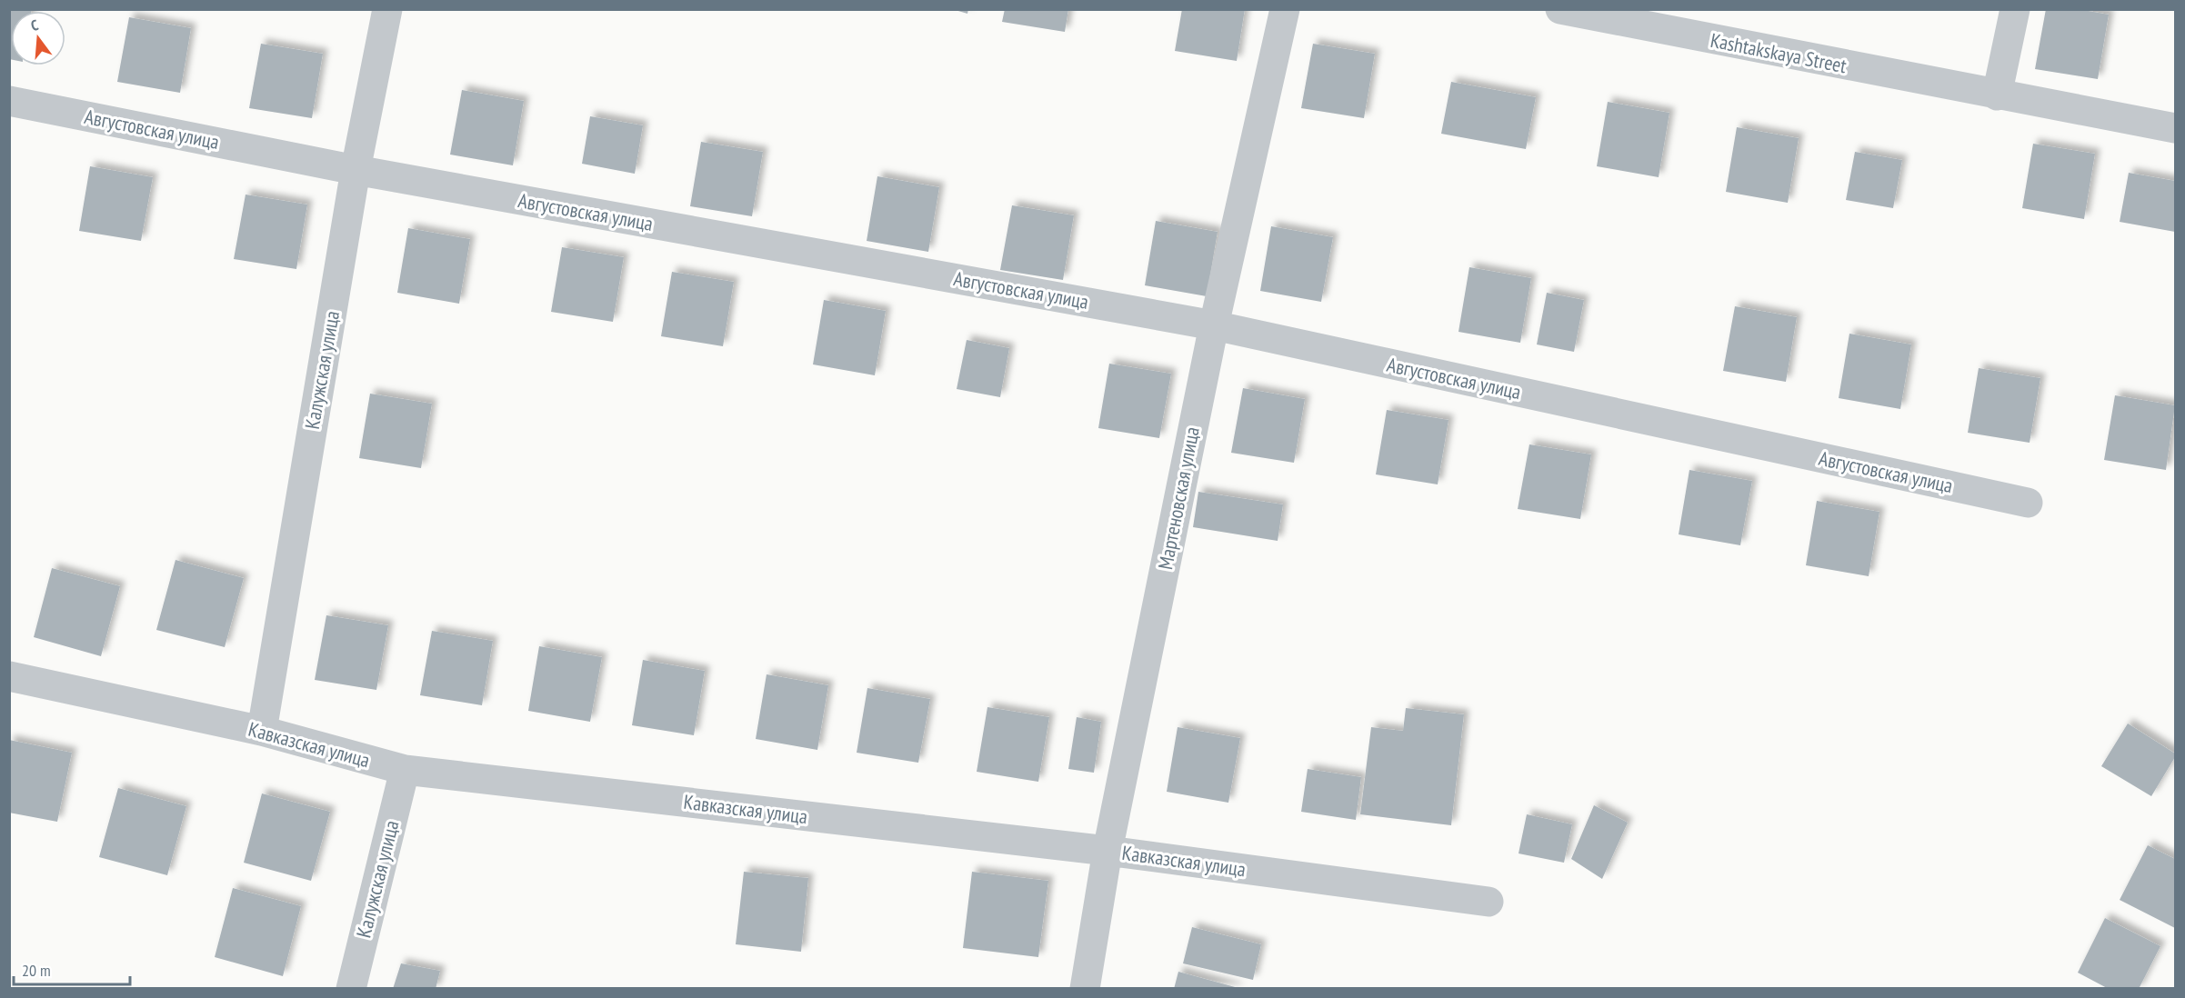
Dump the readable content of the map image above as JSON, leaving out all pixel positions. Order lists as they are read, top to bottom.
{
  "streets": {
    "street": [
      "Kashtakskaya Street",
      "Августовская улица",
      "Калужская улица",
      "Мартеновская улица",
      "Кавказская улица"
    ]
  },
  "crossings": [
    ["Августовская улица", "Калужская улица"],
    ["Августовская улица", "Мартеновская улица"],
    ["Калужская улица", "Кавказская улица"],
    ["Мартеновская улица", "Кавказская улица"]
  ],
  "scale_bar": "20 m",
  "north": "top"
}
